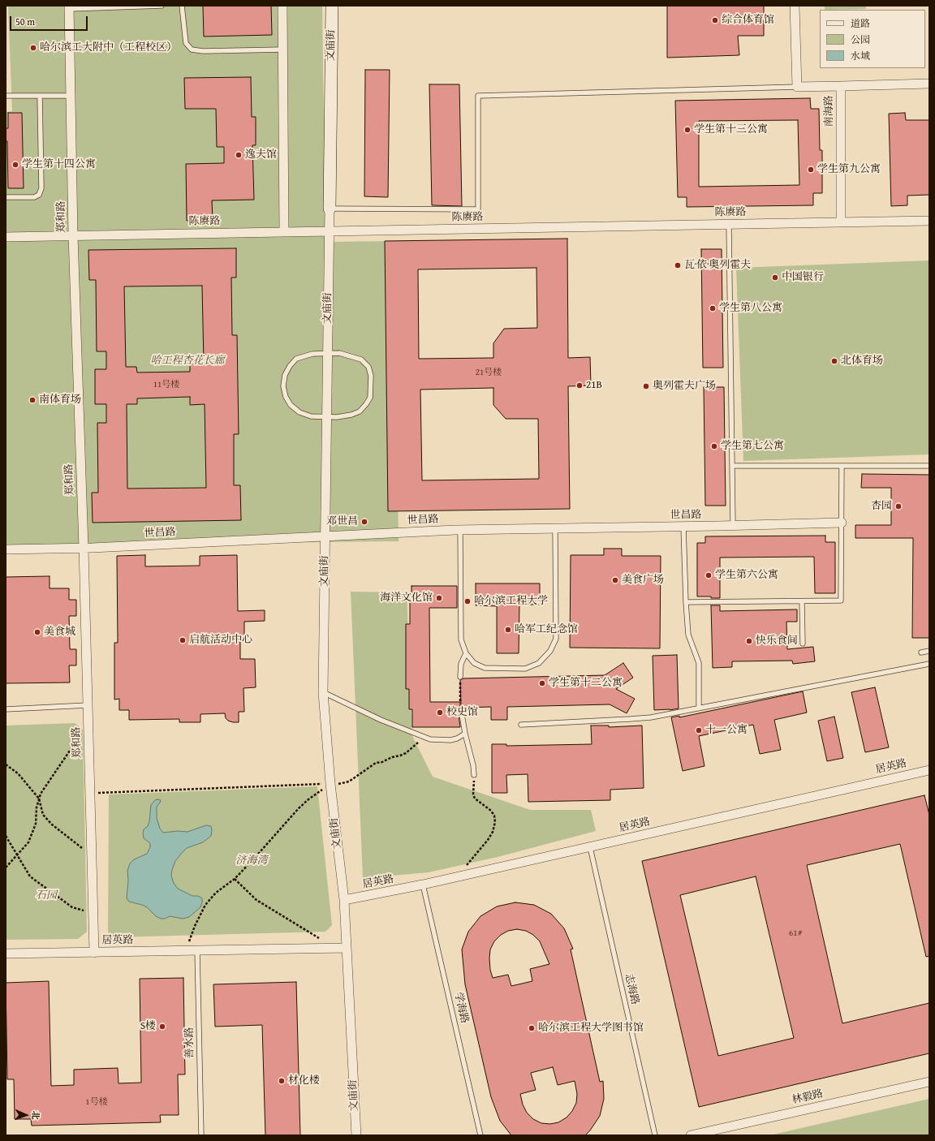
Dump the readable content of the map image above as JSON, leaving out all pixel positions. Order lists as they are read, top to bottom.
{
  "streets": {
    "main road": ["文庙街"],
    "street": [
      "南海路",
      "陈赓路",
      "郑和路",
      "世昌路",
      "居英路",
      "林毅路"
    ],
    "lane": ["志海路", "学海路", "善水路"]
  },
  "crossings": [
    ["文庙街", "陈赓路"],
    ["文庙街", "世昌路"],
    ["文庙街", "居英路"],
    ["南海路", "陈赓路"],
    ["陈赓路", "郑和路"],
    ["郑和路", "世昌路"],
    ["郑和路", "居英路"],
    ["居英路", "志海路"],
    ["居英路", "学海路"],
    ["居英路", "善水路"]
  ],
  "parks": ["哈工程杏花长廊", "济海湾", "石园"],
  "places": [
    "综合体育馆",
    "哈尔滨工大附中（工程校区）",
    "学生第十三公寓",
    "逸夫馆",
    "学生第十四公寓",
    "学生第九公寓",
    "瓦·依·奥列霍夫",
    "中国银行",
    "学生第八公寓",
    "北体育场",
    "21B",
    "奥列霍夫广场",
    "南体育场",
    "学生第七公寓",
    "杏园",
    "邓世昌",
    "学生第六公寓",
    "美食广场",
    "海洋文化馆",
    "哈尔滨工程大学",
    "哈军工纪念馆",
    "美食城",
    "启航活动中心",
    "快乐食间",
    "学生第十二公寓",
    "校史馆",
    "十一公寓",
    "S楼",
    "哈尔滨工程大学图书馆",
    "材化楼"
  ],
  "house_numbers": [
    "21号楼",
    "11号楼",
    "61#",
    "1号楼"
  ],
  "legend": ["道路", "公园", "水域"],
  "scale_bar": "50 m",
  "north": "right"
}
